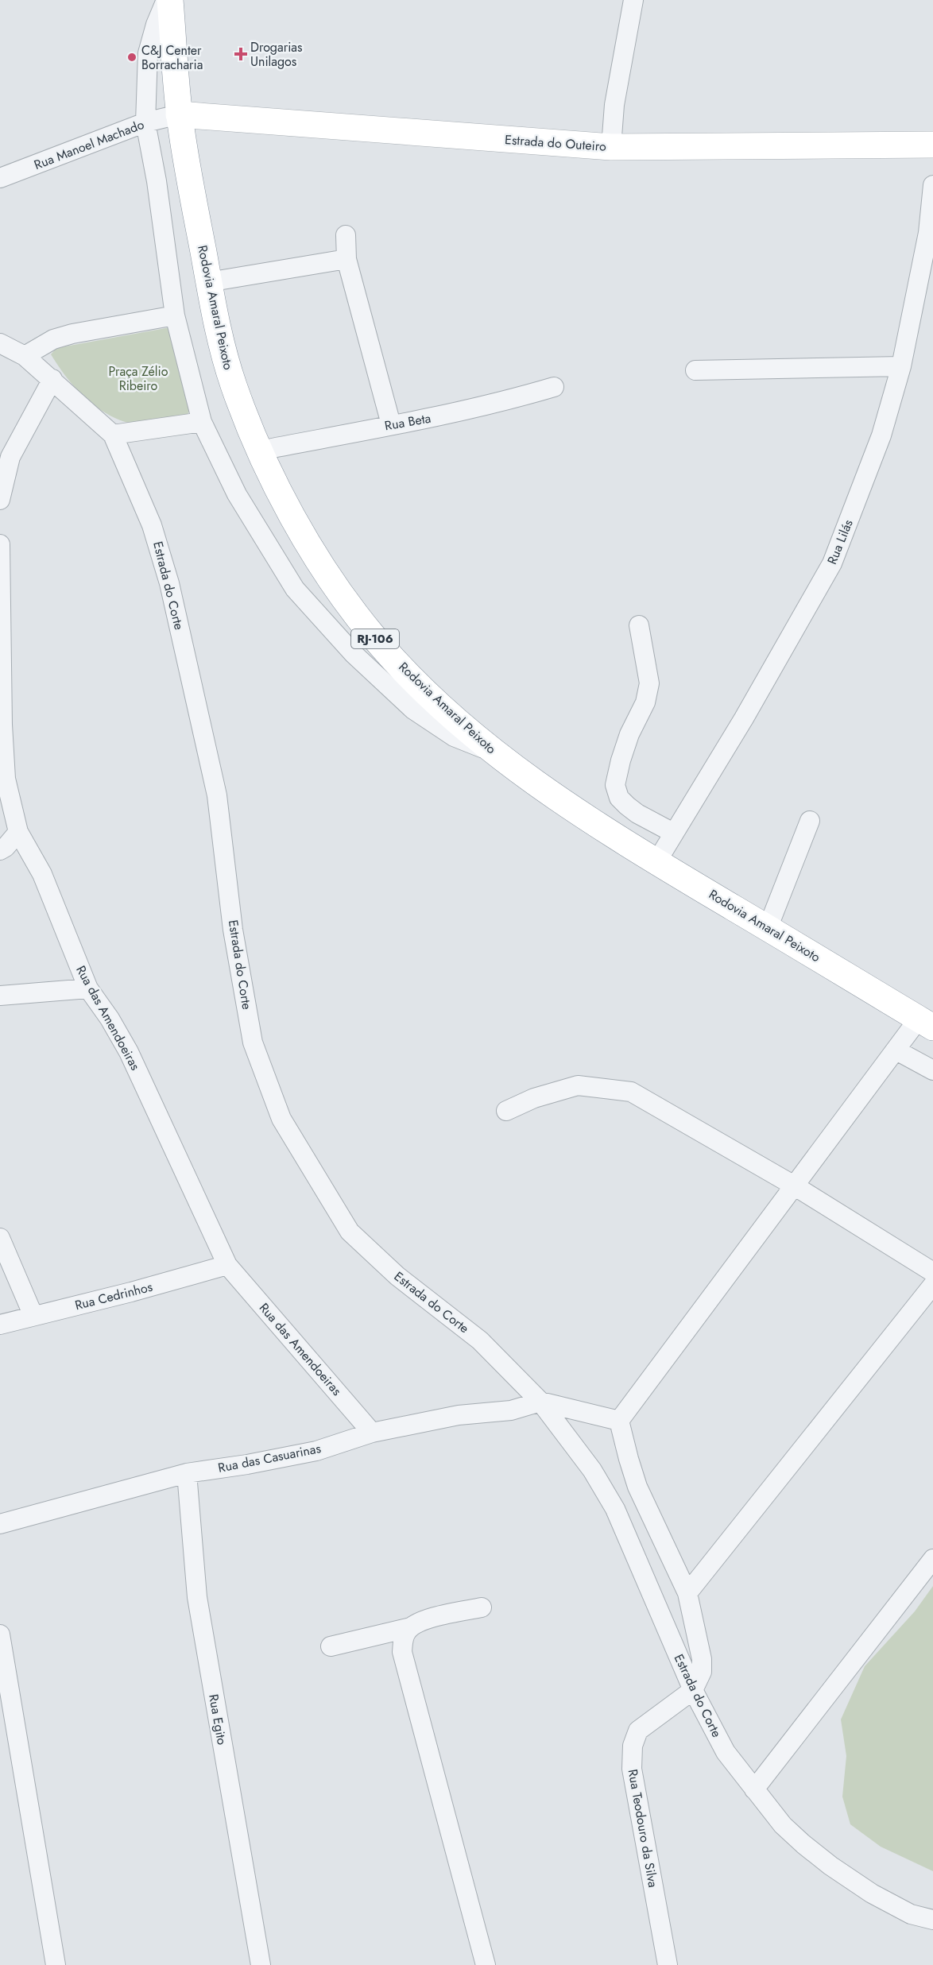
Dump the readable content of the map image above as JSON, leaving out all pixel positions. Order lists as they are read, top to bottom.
{
  "streets": {
    "main road": ["Estrada do Outeiro", "Rodovia Amaral Peixoto", "RJ-106"],
    "street": [
      "Rua Manoel Machado",
      "Rua Beta",
      "Rua Lilás",
      "Estrada do Corte",
      "Rua das Amendoeiras",
      "Rua Cedrinhos",
      "Rua das Casuarinas",
      "Rua Egito",
      "Rua Teodouro da Silva"
    ]
  },
  "crossings": [
    ["Estrada do Outeiro", "Rua Manoel Machado"],
    ["Estrada do Outeiro", "Rodovia Amaral Peixoto"],
    ["Rua Manoel Machado", "Rodovia Amaral Peixoto"],
    ["Rodovia Amaral Peixoto", "Rua Beta"],
    ["Rodovia Amaral Peixoto", "Rua Lilás"],
    ["Estrada do Corte", "Rua das Casuarinas"],
    ["Estrada do Corte", "Rua Teodouro da Silva"],
    ["Rua das Amendoeiras", "Rua Cedrinhos"],
    ["Rua das Amendoeiras", "Rua das Casuarinas"],
    ["Rua das Casuarinas", "Rua Egito"]
  ],
  "parks": ["Praça Zélio Ribeiro"],
  "places": {
    "health": ["Drogarias Unilagos"],
    "other": ["C&J Center Borracharia"]
  }
}
